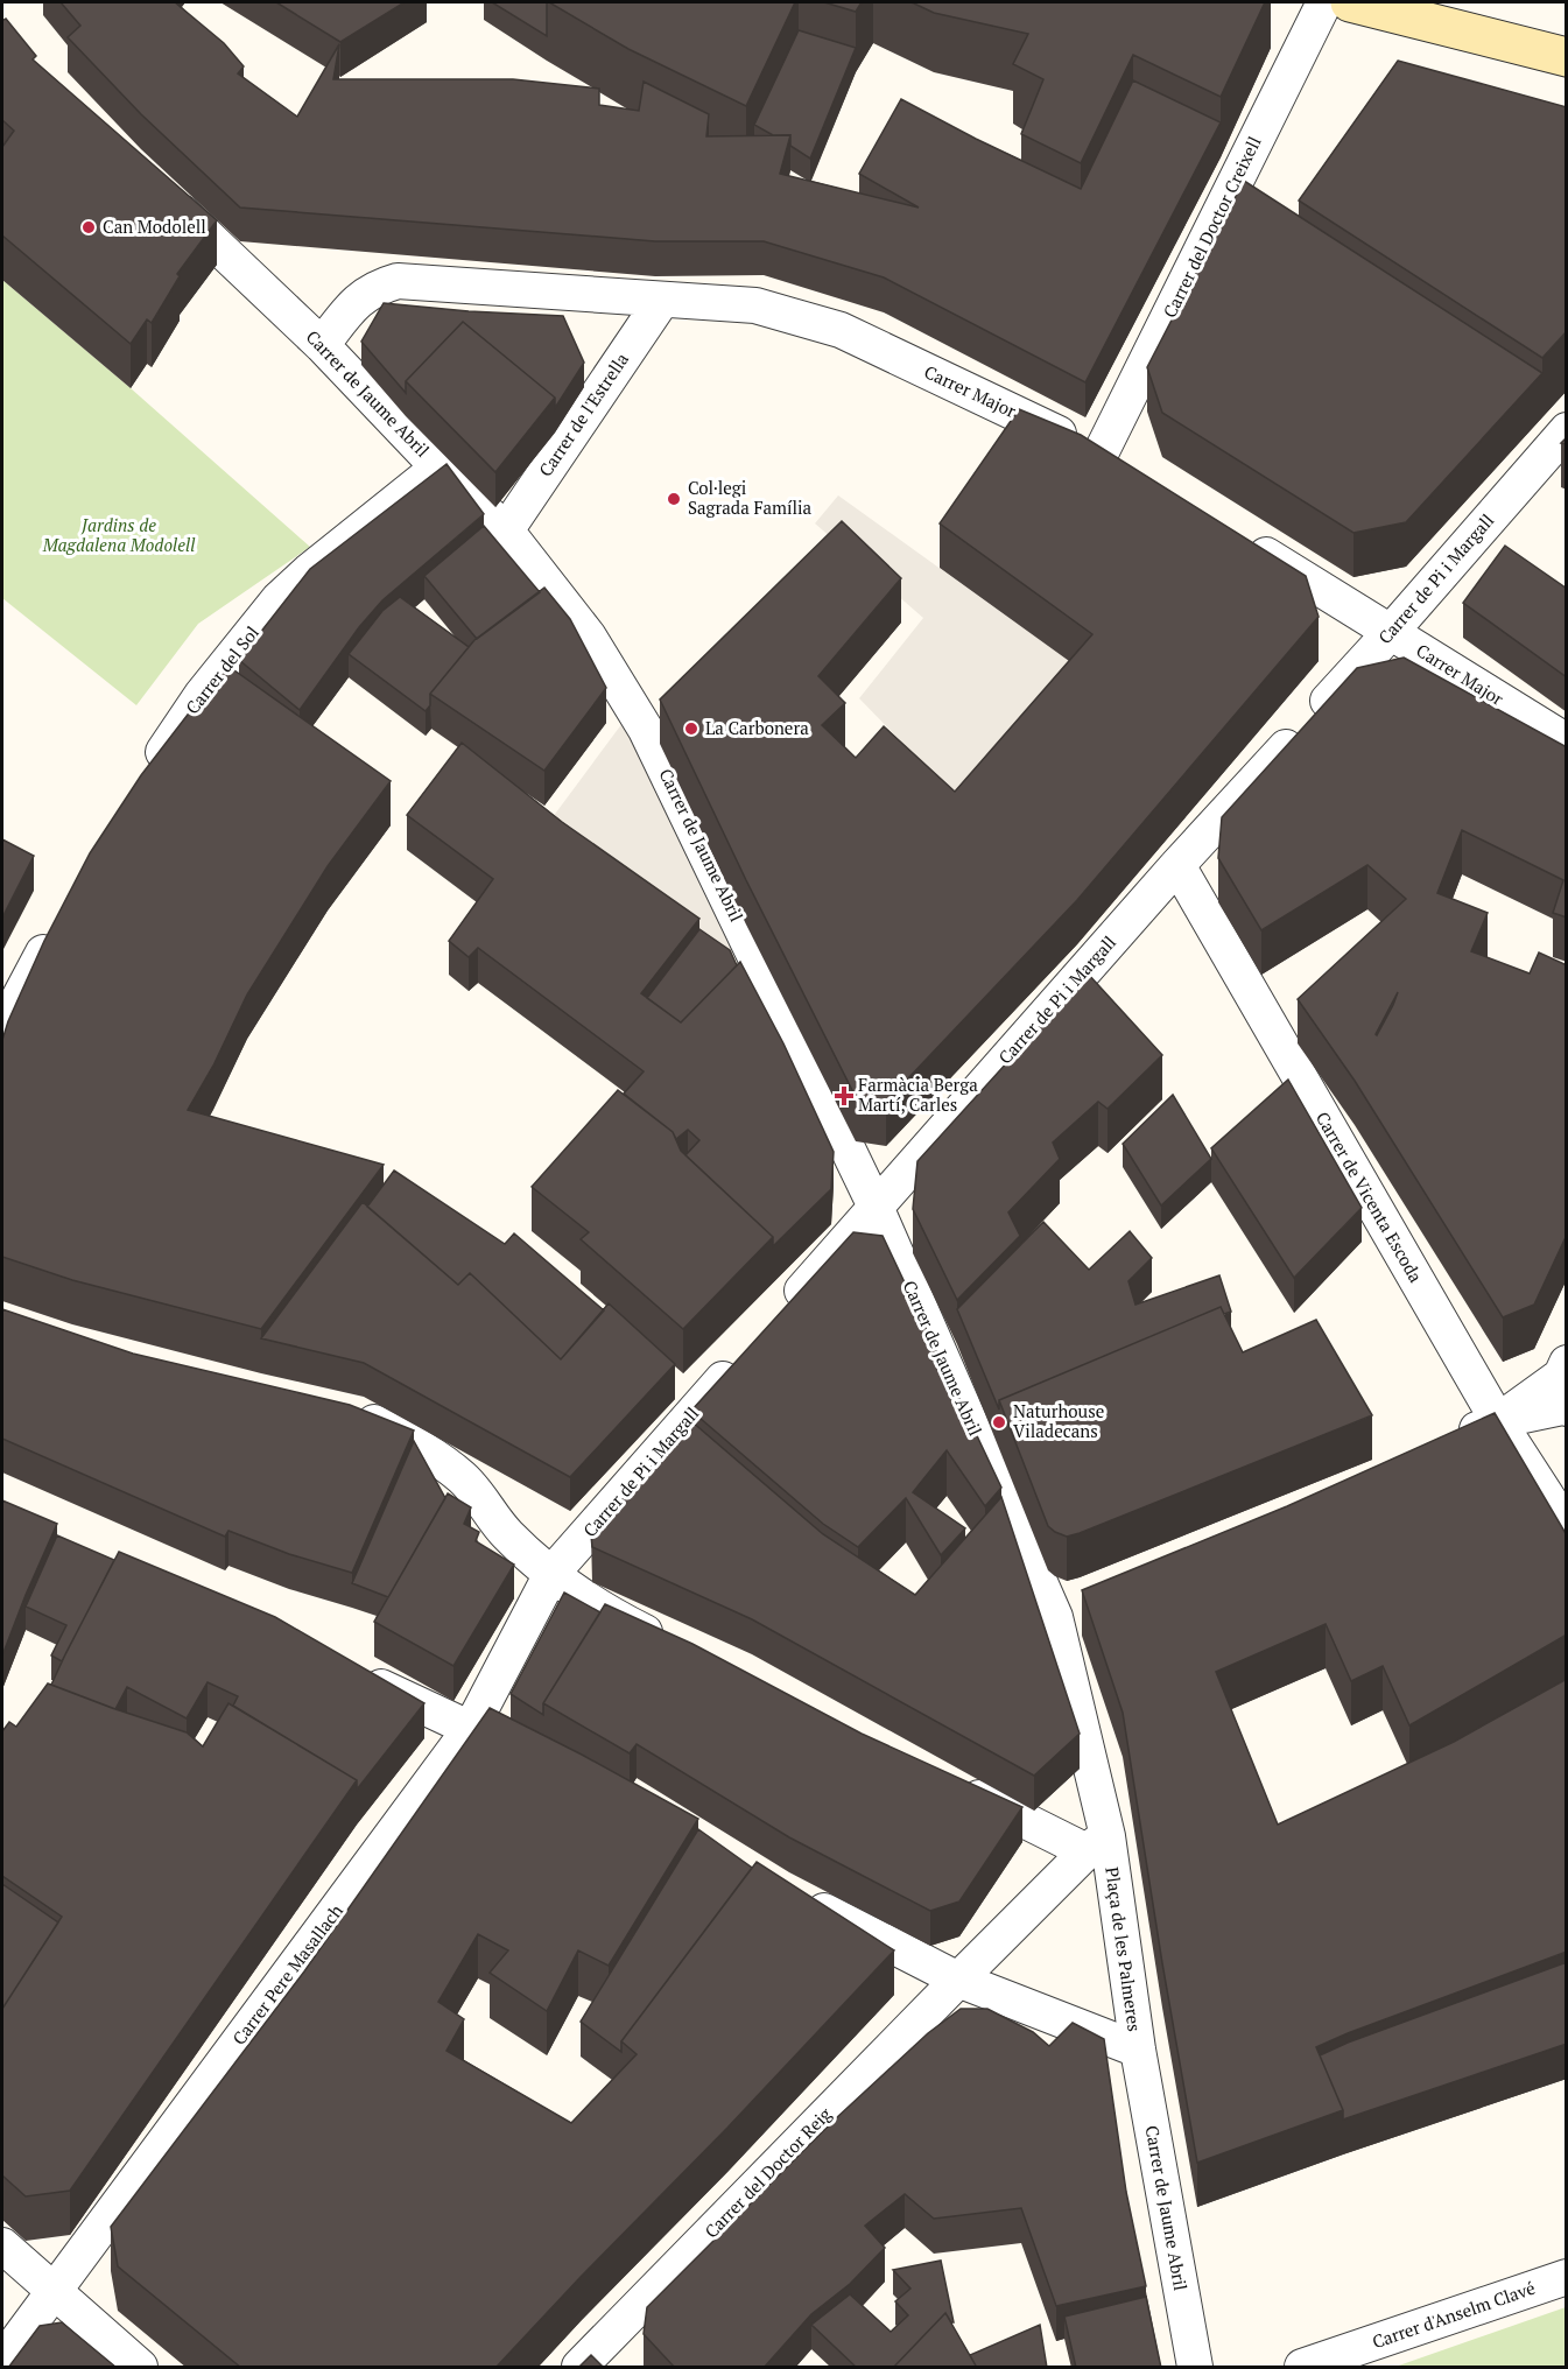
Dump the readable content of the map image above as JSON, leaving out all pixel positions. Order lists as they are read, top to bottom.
{
  "streets": {
    "street": [
      "Carrer del Doctor Creixell",
      "Carrer Major",
      "Carrer de Jaume Abril",
      "Carrer de l'Estrella",
      "Carrer de Pi i Margall",
      "Carrer del Sol",
      "Carrer de Vicenta Escoda",
      "Plaça de les Palmeres",
      "Carrer Pere Masallach",
      "Carrer del Doctor Reig",
      "Carrer d'Anselm Clavé"
    ]
  },
  "crossings": [
    ["Carrer del Doctor Creixell", "Carrer Major"],
    ["Carrer Major", "Carrer de Jaume Abril"],
    ["Carrer Major", "Carrer de l'Estrella"],
    ["Carrer Major", "Carrer de Pi i Margall"],
    ["Carrer de Jaume Abril", "Carrer de l'Estrella"],
    ["Carrer de Jaume Abril", "Carrer de Pi i Margall"],
    ["Carrer de Jaume Abril", "Carrer del Sol"],
    ["Carrer de Jaume Abril", "Plaça de les Palmeres"],
    ["Carrer de Pi i Margall", "Carrer de Vicenta Escoda"],
    ["Carrer de Pi i Margall", "Carrer Pere Masallach"],
    ["Plaça de les Palmeres", "Carrer del Doctor Reig"]
  ],
  "parks": ["Jardins de Magdalena Modolell"],
  "places": {
    "other": [
      "Can Modolell",
      "Col·legi Sagrada Família",
      "La Carbonera",
      "Naturhouse Viladecans"
    ],
    "health": ["Farmàcia Berga Martí, Carles"]
  }
}
